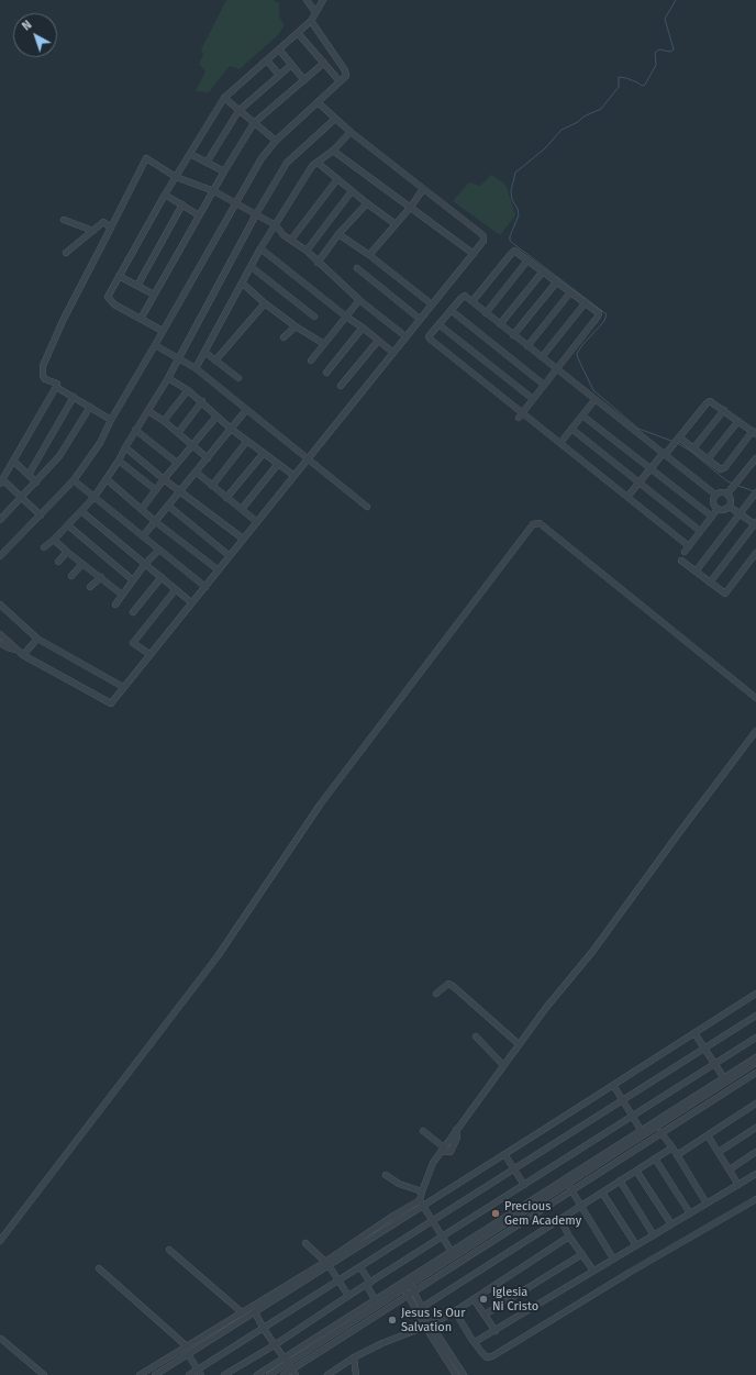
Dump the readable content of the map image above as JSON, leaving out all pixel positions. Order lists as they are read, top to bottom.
{
  "places": ["Precious Gem Academy", "Iglesia Ni Cristo", "Jesus Is Our Salvation"],
  "north": "top left"
}
